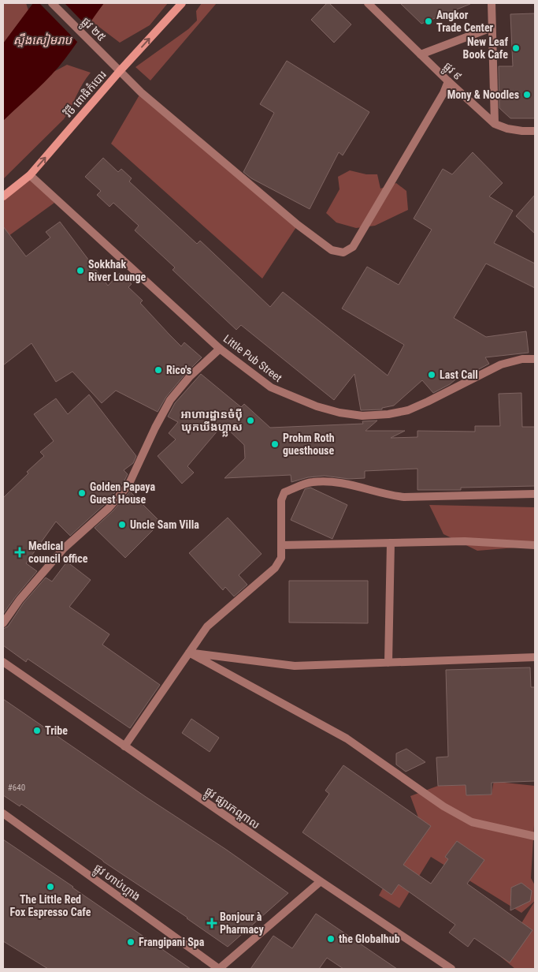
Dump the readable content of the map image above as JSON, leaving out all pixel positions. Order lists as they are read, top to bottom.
{
  "streets": {
    "street": [
      "ផ្លូវ ២៥",
      "ផ្លូវ ៩",
      "វិថី ពោធិកំបោរ",
      "Little Pub Street",
      "ផ្លូវ ផ្សារកណ្តាល",
      "ផ្លូវ ហាប់ហ្គាង"
    ]
  },
  "crossings": [
    ["ផ្លូវ ២៥", "ផ្លូវ ៩"],
    ["ផ្លូវ ២៥", "វិថី ពោធិកំបោរ"],
    ["វិថី ពោធិកំបោរ", "Little Pub Street"]
  ],
  "one_way": ["វិថី ពោធិកំបោរ"],
  "water": ["ស្ទឹងសៀមរាប"],
  "places": {
    "other": [
      "Angkor Trade Center",
      "New Leaf Book Cafe",
      "Mony & Noodles",
      "Sokkhak River Lounge",
      "Rico's",
      "Last Call",
      "អាហារដ្ឋានចំបុី ឃុកឃីងហ្គ្លាស",
      "Prohm Roth guesthouse",
      "Golden Papaya Guest House",
      "Uncle Sam Villa",
      "Tribe",
      "The Little Red Fox Espresso Cafe",
      "the Globalhub",
      "Frangipani Spa"
    ],
    "health": ["Medical council office", "Bonjour à Pharmacy"]
  },
  "house_numbers": ["#640"]
}
